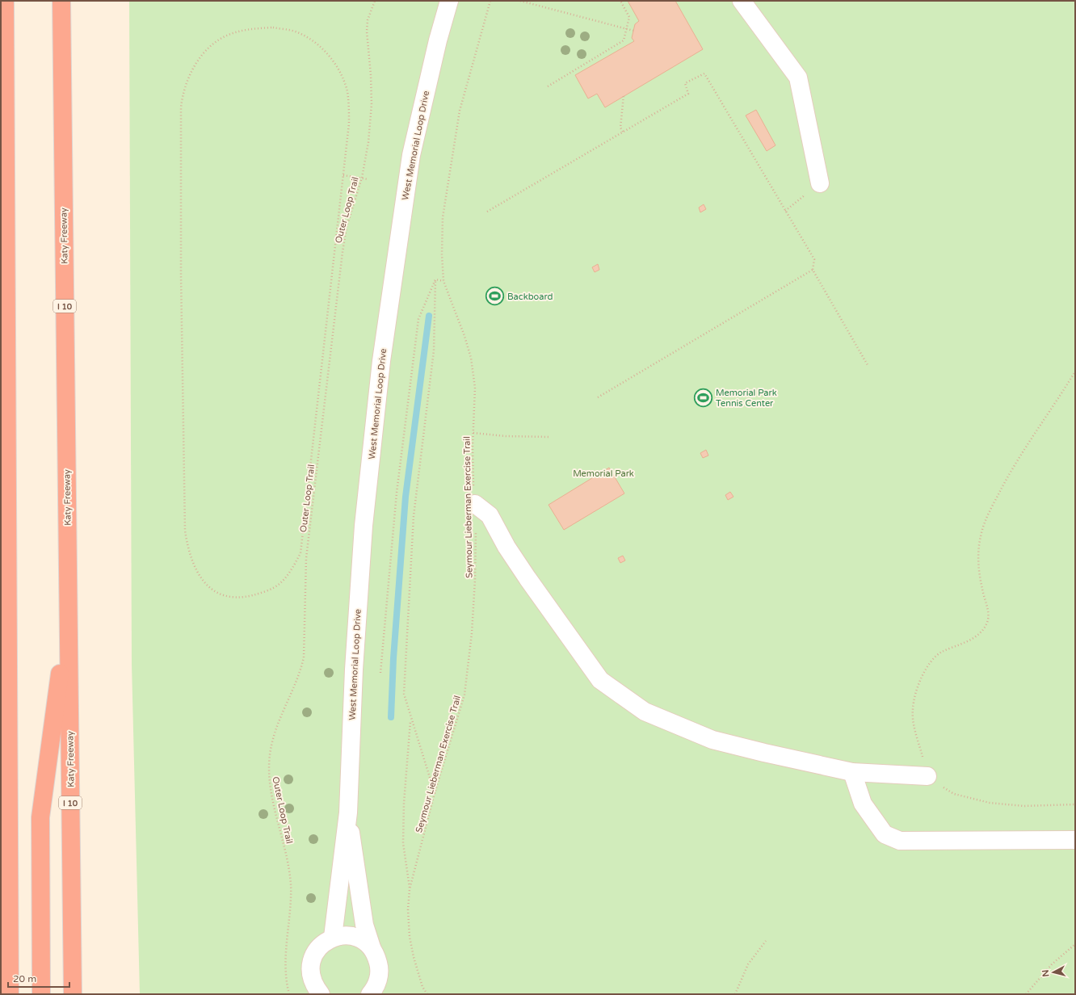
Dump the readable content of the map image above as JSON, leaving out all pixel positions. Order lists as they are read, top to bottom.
{
  "streets": {
    "highway": ["Katy Freeway", "I 10"],
    "street": ["West Memorial Loop Drive"],
    "path": ["Outer Loop Trail", "Seymour Lieberman Exercise Trail"]
  },
  "parks": ["Memorial Park"],
  "places": {
    "sports": ["Backboard", "Memorial Park Tennis Center"]
  },
  "scale_bar": "20 m",
  "north": "left"
}
